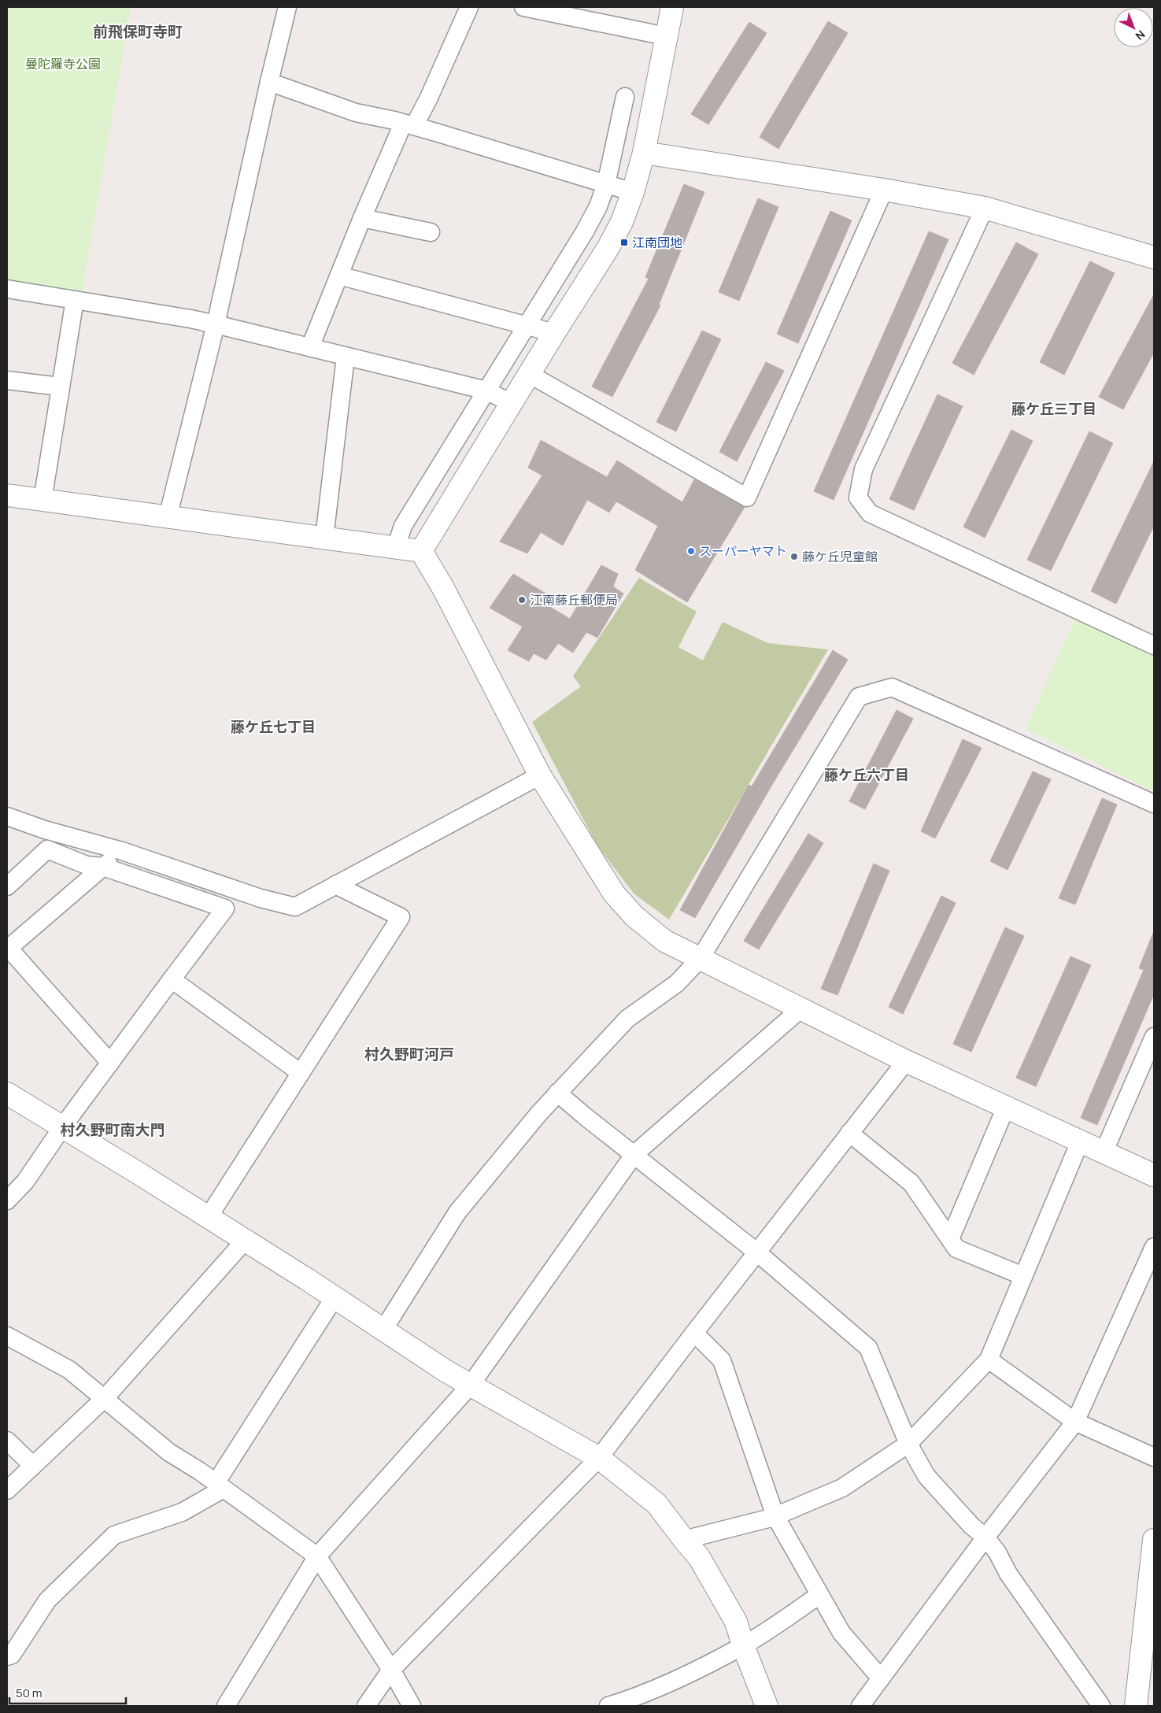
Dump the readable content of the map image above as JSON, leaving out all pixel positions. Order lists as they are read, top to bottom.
{
  "districts": [
    "前飛保町寺町",
    "藤ケ丘三丁目",
    "藤ケ丘七丁目",
    "藤ケ丘六丁目",
    "村久野町河戸",
    "村久野町南大門"
  ],
  "parks": ["曼陀羅寺公園"],
  "places": {
    "transit": ["江南団地"],
    "other": ["スーパーヤマト", "藤ケ丘児童館", "江南藤丘郵便局"]
  },
  "scale_bar": "50 m",
  "north": "bottom right"
}
